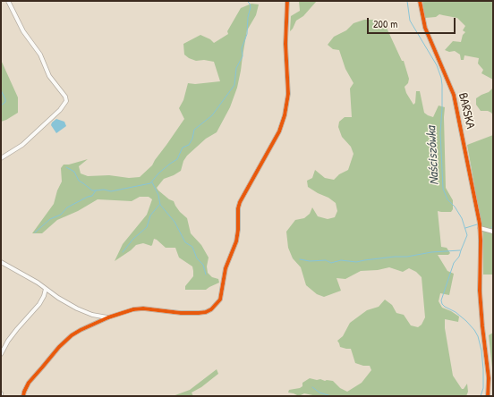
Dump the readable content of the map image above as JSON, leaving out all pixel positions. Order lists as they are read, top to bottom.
{
  "streets": {
    "street": ["BARSKA"]
  },
  "water": ["Naściszówka"],
  "scale_bar": "200 m"
}
